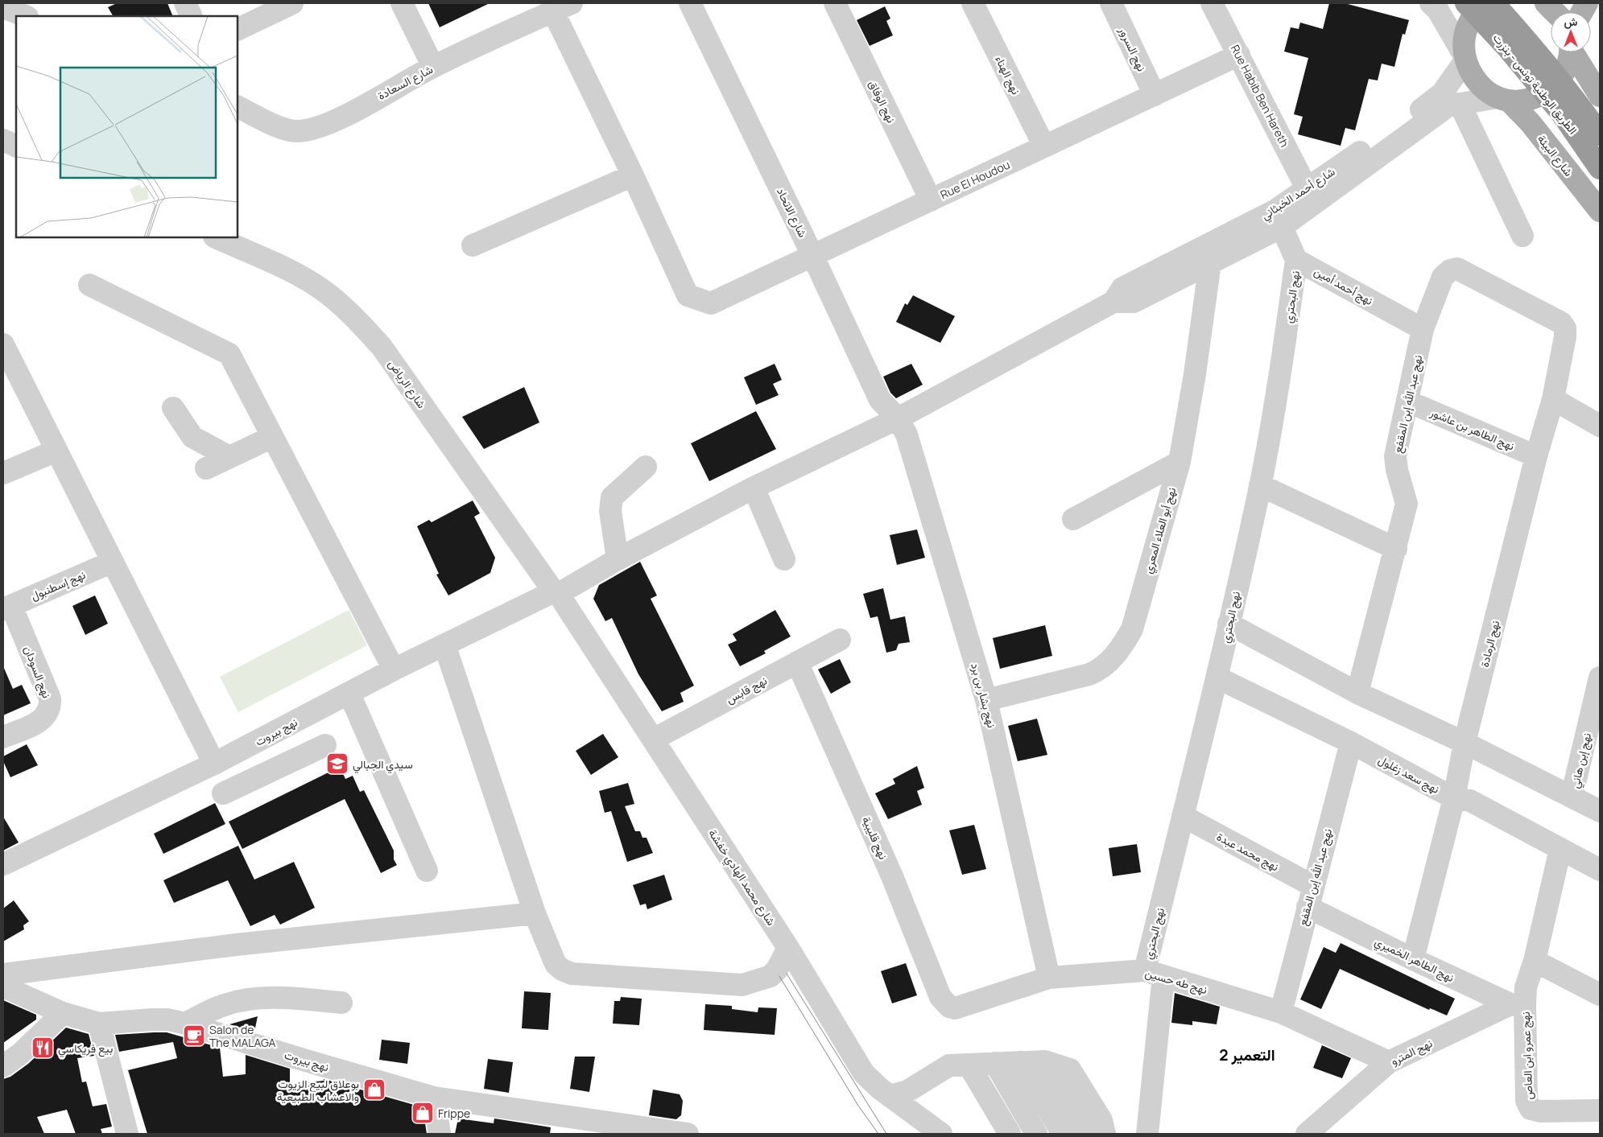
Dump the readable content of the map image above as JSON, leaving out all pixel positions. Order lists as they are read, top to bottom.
{
  "streets": {
    "highway": ["الطريق الوطنية تونس - بنزرت"],
    "main road": ["شارع البيئة"],
    "street": [
      "نهج السرور",
      "نهج الهناء",
      "شارع السعادة",
      "Rue Habib Ben Hareth",
      "نهج الوفاق",
      "Rue El Houdou",
      "شارع أحمد الخبثاني",
      "شارع الاتحاد",
      "نهج أحمد أمين",
      "نهج البحتري",
      "شارع الرياض",
      "نهج عبد الله إبن المقفع",
      "نهج الطاهر بن عاشور",
      "نهج أبو العلاء المعري",
      "نهج إسطنبول",
      "نهج الرمادة",
      "نهج السودان",
      "نهج قابس",
      "نهج بشار بن برد",
      "نهج بيروت",
      "نهج إبن هاني",
      "نهج سعد زغلول",
      "نهج قليبية",
      "نهج محمد عبدة",
      "شارع محمد الهادي خفشة",
      "نهج الطاهر الخميري",
      "نهج طه حسين",
      "نهج المترو",
      "نهج عمرو ابن العاص"
    ]
  },
  "crossings": [
    ["نهج السرور", "Rue El Houdou"],
    ["نهج الهناء", "Rue El Houdou"],
    ["Rue Habib Ben Hareth", "Rue El Houdou"],
    ["Rue Habib Ben Hareth", "شارع أحمد الخبثاني"],
    ["نهج الوفاق", "Rue El Houdou"],
    ["شارع البيئة", "شارع أحمد الخبثاني"],
    ["Rue El Houdou", "شارع الاتحاد"],
    ["شارع أحمد الخبثاني", "نهج بيروت"],
    ["شارع الاتحاد", "نهج بشار بن برد"],
    ["شارع الاتحاد", "نهج بيروت"],
    ["نهج أحمد أمين", "نهج البحتري"],
    ["نهج أحمد أمين", "نهج عبد الله إبن المقفع"],
    ["نهج البحتري", "نهج سعد زغلول"],
    ["نهج البحتري", "نهج محمد عبدة"],
    ["نهج البحتري", "نهج طه حسين"],
    ["شارع الرياض", "نهج بيروت"],
    ["شارع الرياض", "شارع محمد الهادي خفشة"],
    ["نهج عبد الله إبن المقفع", "نهج الطاهر بن عاشور"],
    ["نهج عبد الله إبن المقفع", "نهج الرمادة"],
    ["نهج عبد الله إبن المقفع", "نهج سعد زغلول"],
    ["نهج عبد الله إبن المقفع", "نهج محمد عبدة"],
    ["نهج عبد الله إبن المقفع", "نهج الطاهر الخميري"],
    ["نهج عبد الله إبن المقفع", "نهج طه حسين"],
    ["نهج الطاهر بن عاشور", "نهج الرمادة"],
    ["نهج أبو العلاء المعري", "نهج بشار بن برد"],
    ["نهج إسطنبول", "نهج السودان"],
    ["نهج الرمادة", "نهج سعد زغلول"],
    ["نهج الرمادة", "نهج الطاهر الخميري"],
    ["نهج قابس", "نهج قليبية"],
    ["نهج قابس", "شارع محمد الهادي خفشة"],
    ["نهج بشار بن برد", "نهج بيروت"],
    ["نهج بشار بن برد", "نهج طه حسين"],
    ["نهج بيروت", "شارع محمد الهادي خفشة"],
    ["نهج قليبية", "نهج طه حسين"],
    ["نهج الطاهر الخميري", "نهج المترو"],
    ["نهج الطاهر الخميري", "نهج عمرو ابن العاص"],
    ["نهج طه حسين", "نهج المترو"],
    ["نهج المترو", "نهج عمرو ابن العاص"]
  ],
  "districts": ["التعمير 2"],
  "places": {
    "school or university": ["سيدي الجبالي"],
    "cafe": ["Salon de The MALAGA"],
    "restaurant": ["بيع فريكاسي"],
    "shop": ["بوعلاق لبيع الزيوت والاعشاب الطبيعية", "Frippe"]
  },
  "north": "top"
}
